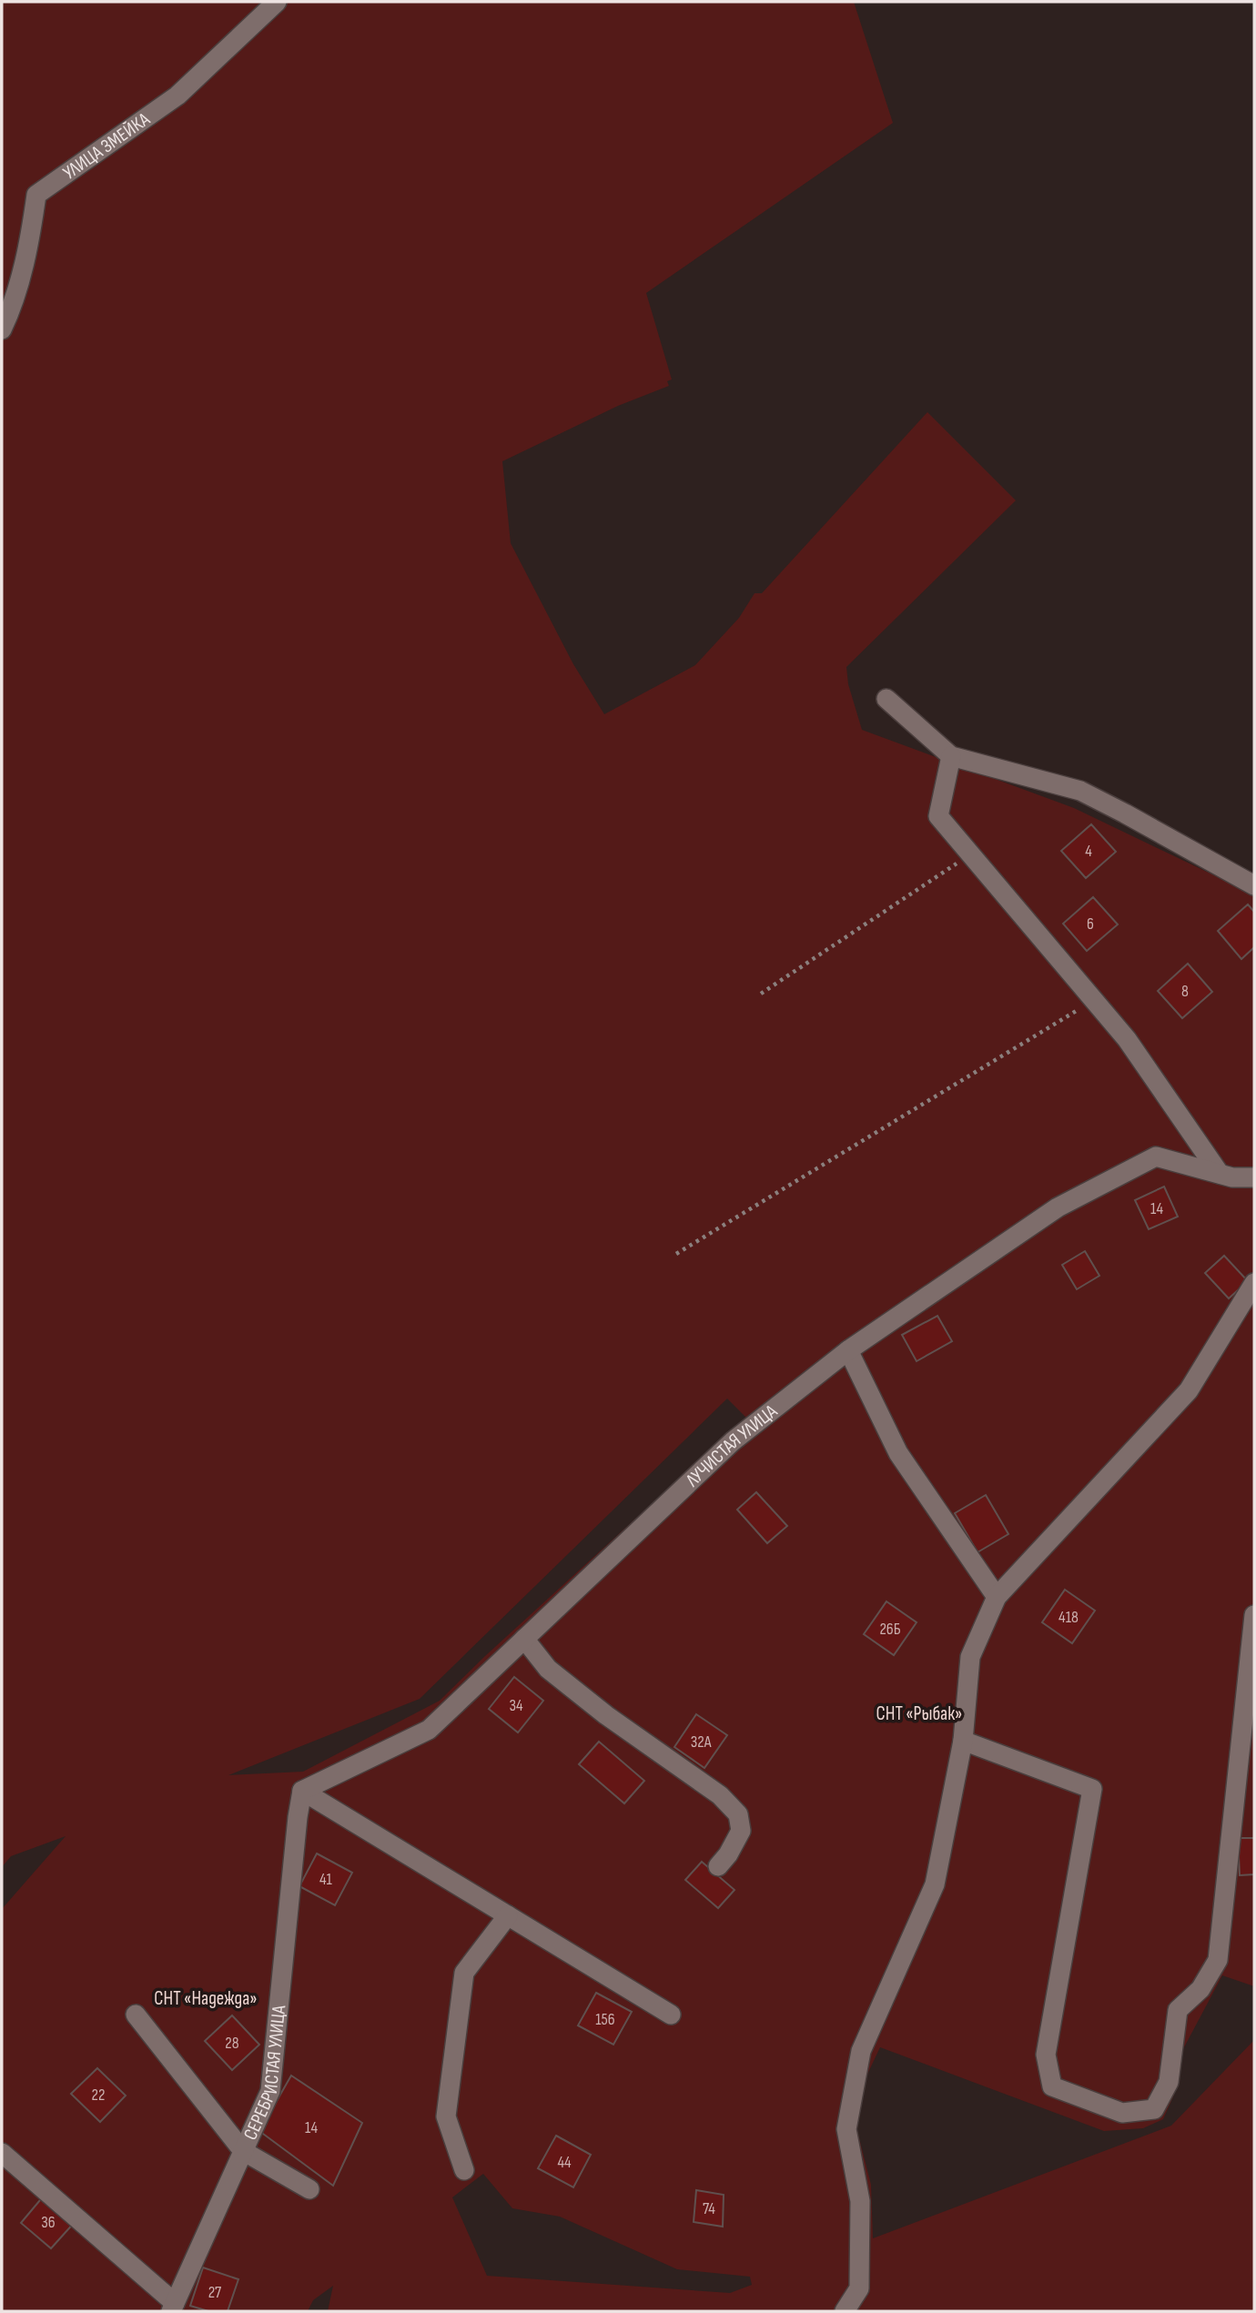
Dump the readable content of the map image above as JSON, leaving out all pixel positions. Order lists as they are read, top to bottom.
{
  "streets": {
    "street": ["УЛИЦА ЗМЕЙКА", "ЛУЧИСТАЯ УЛИЦА", "СЕРЕБРИСТАЯ УЛИЦА"]
  },
  "crossings": [
    ["ЛУЧИСТАЯ УЛИЦА", "СЕРЕБРИСТАЯ УЛИЦА"]
  ],
  "parks": ["СНТ «Рыбак»", "СНТ «Надежда»"],
  "house_numbers": [
    "4",
    "6",
    "8",
    "14",
    "418",
    "26Б",
    "34",
    "32А",
    "41",
    "156",
    "28",
    "22",
    "14",
    "44",
    "74",
    "36",
    "27"
  ]
}
